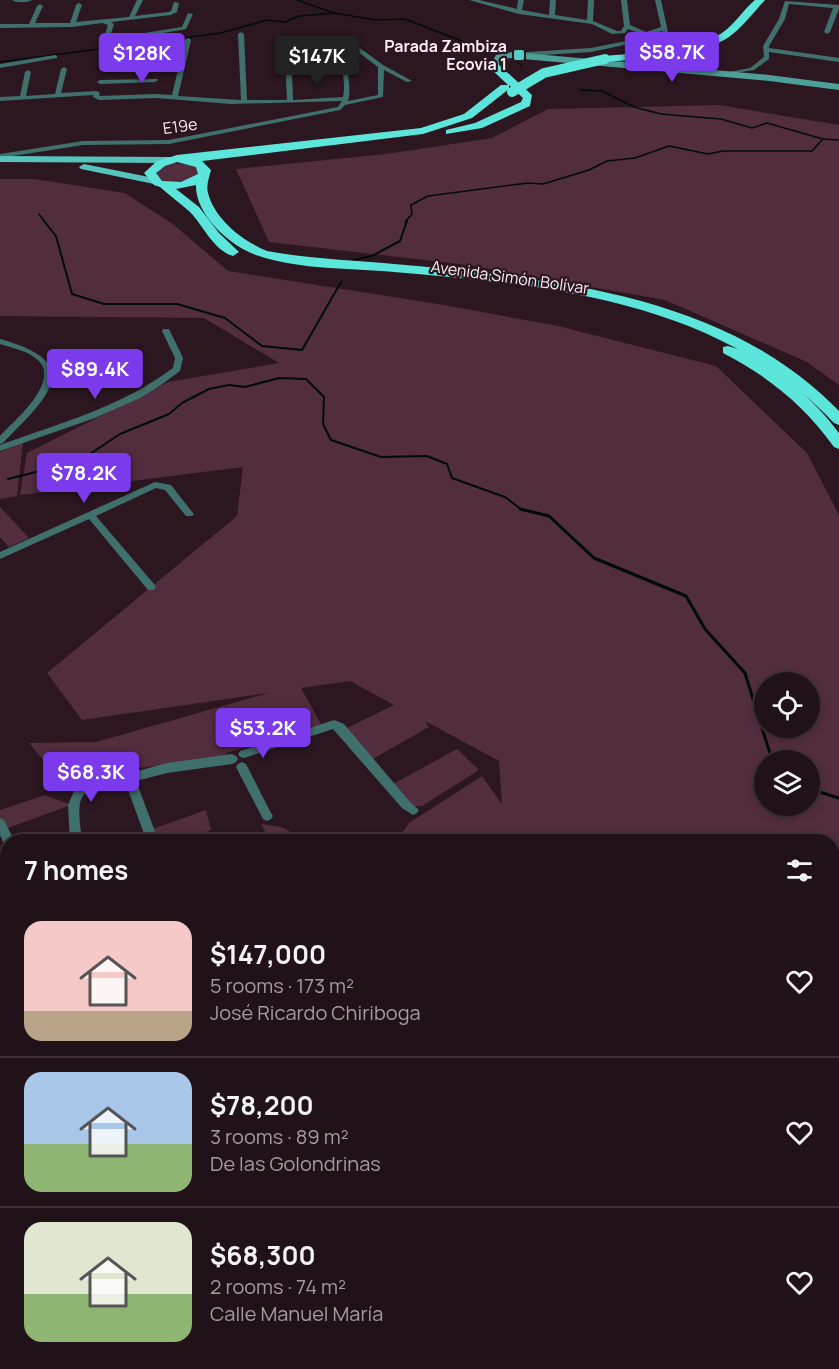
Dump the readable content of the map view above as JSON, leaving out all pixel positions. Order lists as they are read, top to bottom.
{
  "streets": {
    "highway": ["Avenida Simón Bolívar"],
    "street": ["E19e"]
  },
  "places": {
    "transit": ["Parada Zambiza Ecovia 1"]
  },
  "page": {
    "price": [
      "$58.7K",
      "$128K",
      "$147K",
      "$89.4K",
      "$78.2K",
      "$53.2K",
      "$68.3K"
    ],
    "heading": "7 homes",
    "list": [
      {
        "name": "$147,000",
        "note": "5 rooms · 173 m² · José Ricardo Chiriboga"
      },
      {
        "name": "$78,200",
        "note": "3 rooms · 89 m² · De las Golondrinas"
      },
      {
        "name": "$68,300",
        "note": "2 rooms · 74 m² · Calle Manuel María"
      }
    ]
  }
}
